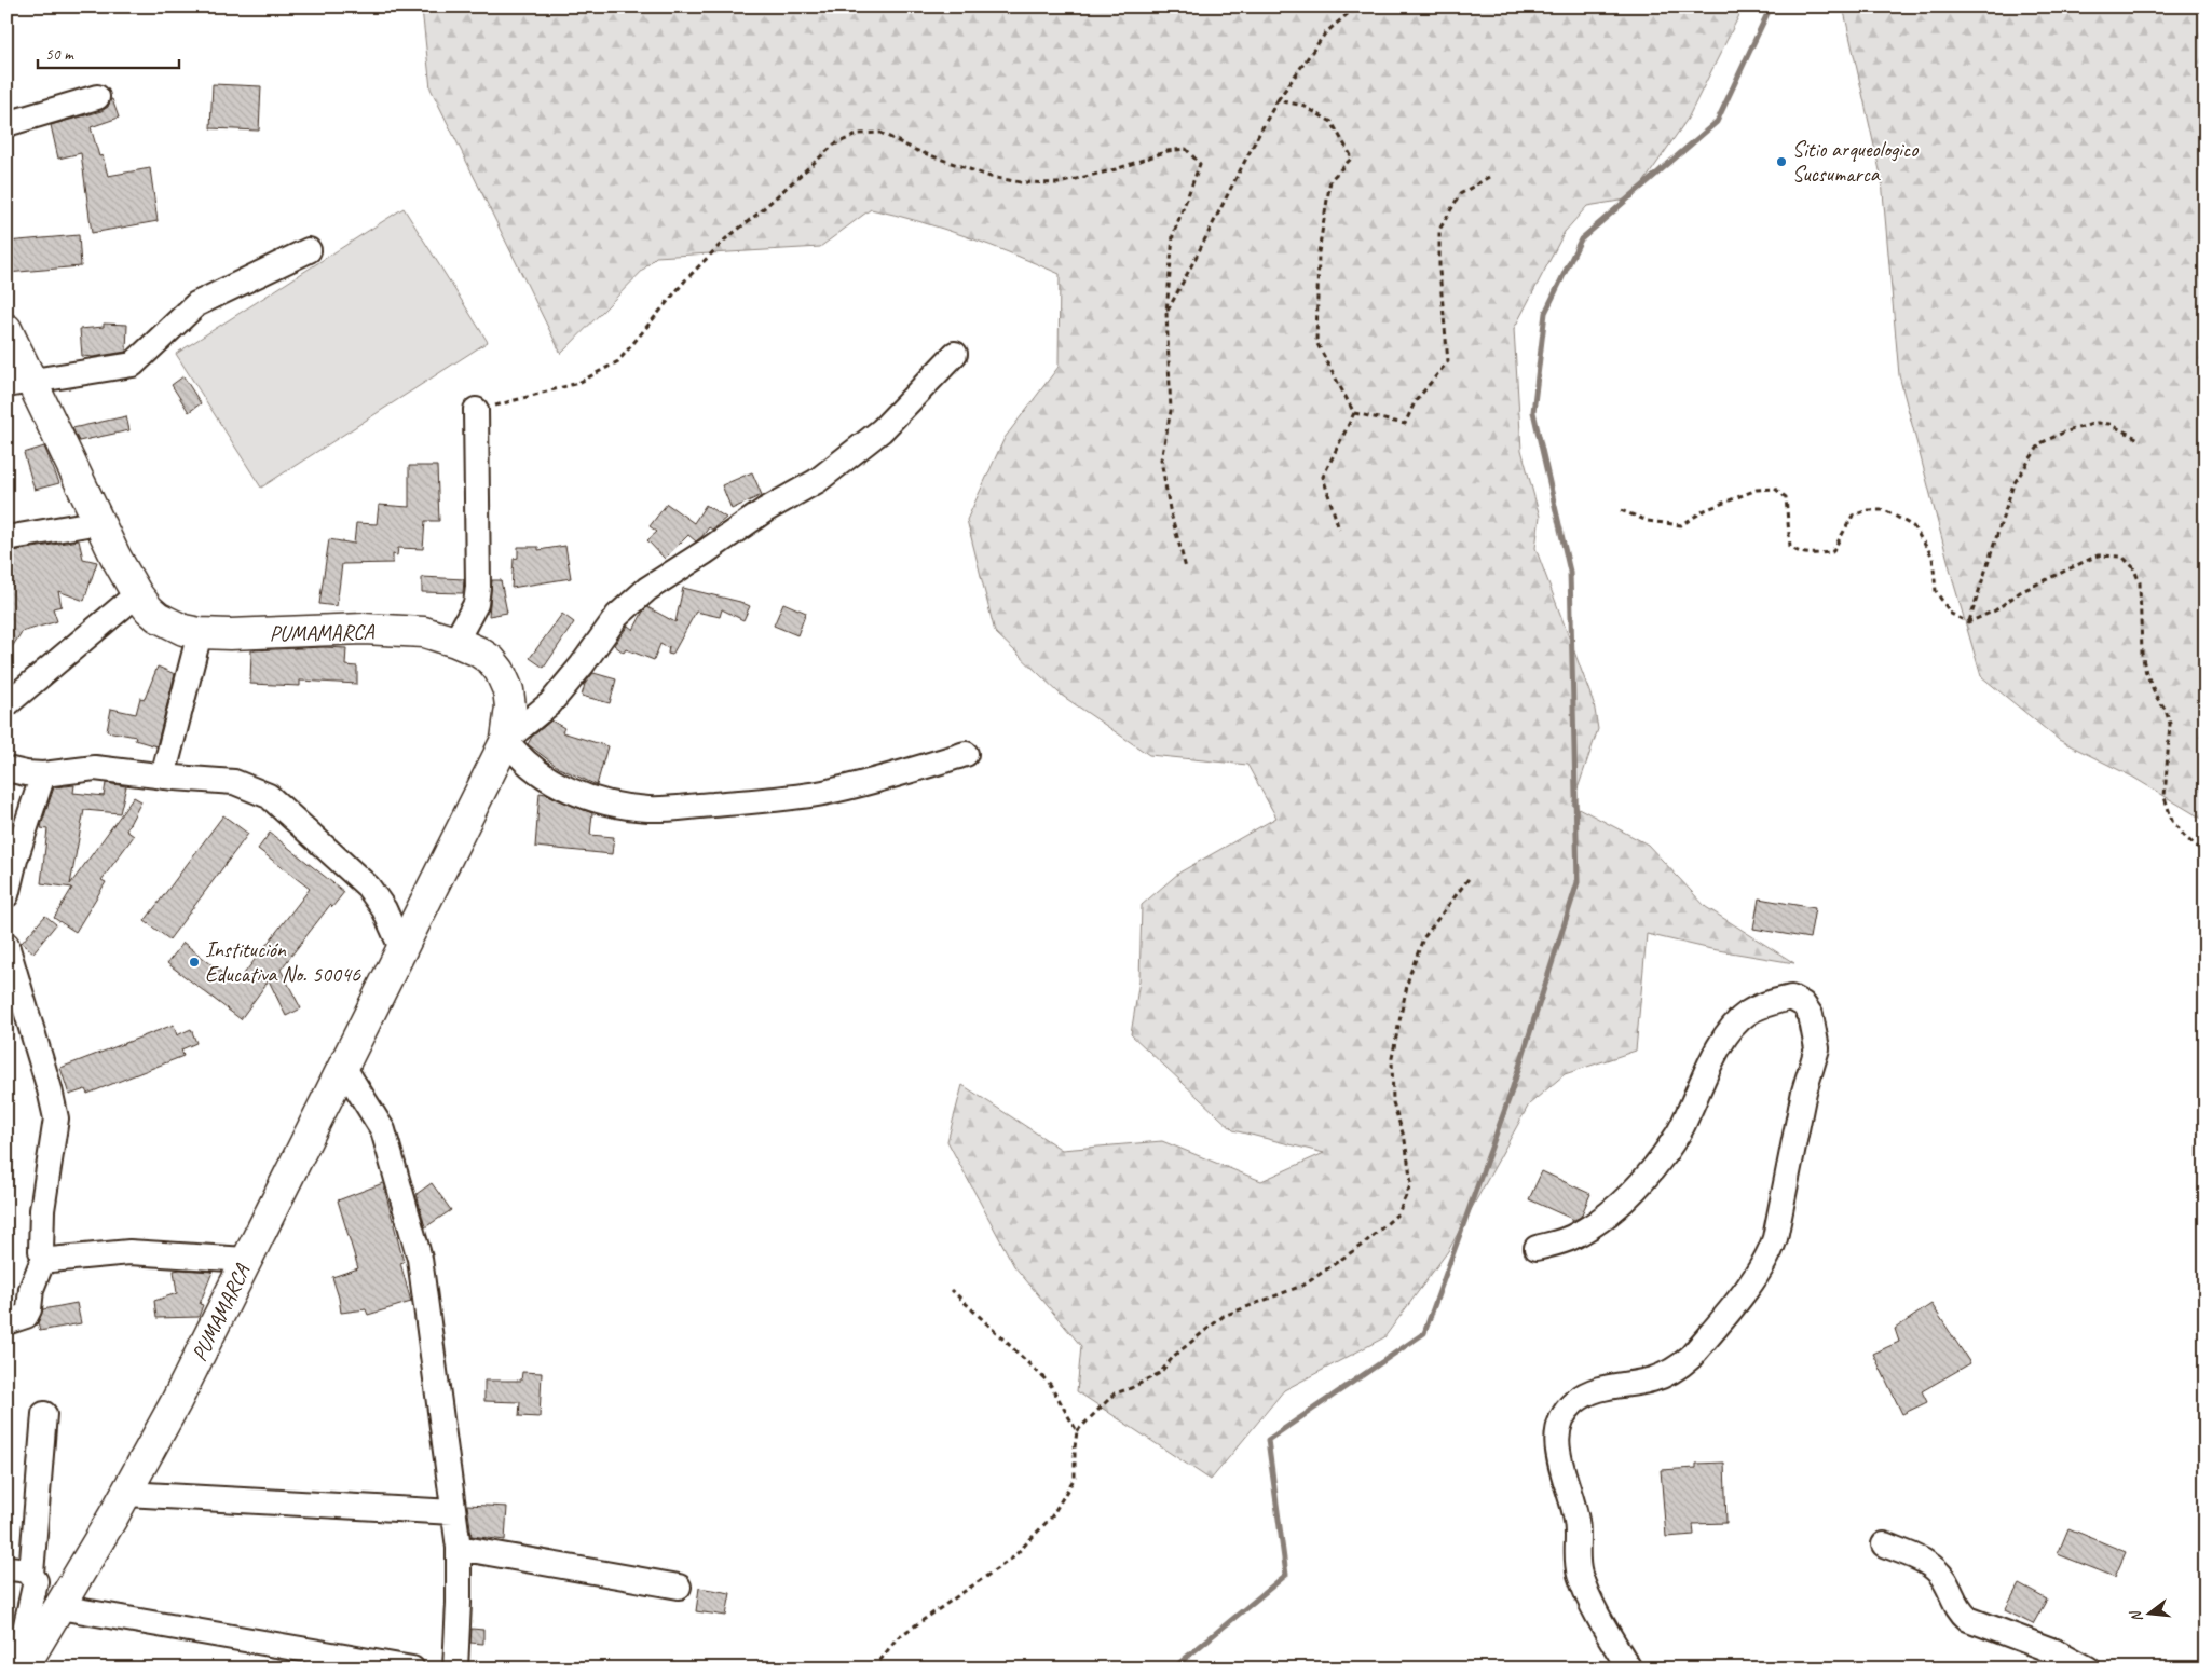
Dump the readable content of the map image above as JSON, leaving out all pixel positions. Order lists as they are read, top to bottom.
{
  "streets": {
    "main road": ["PUMAMARCA"]
  },
  "places": ["Sitio arqueologico Sucsumarca", "Institución Educativa No. 50046"],
  "scale_bar": "50 m",
  "north": "left"
}
